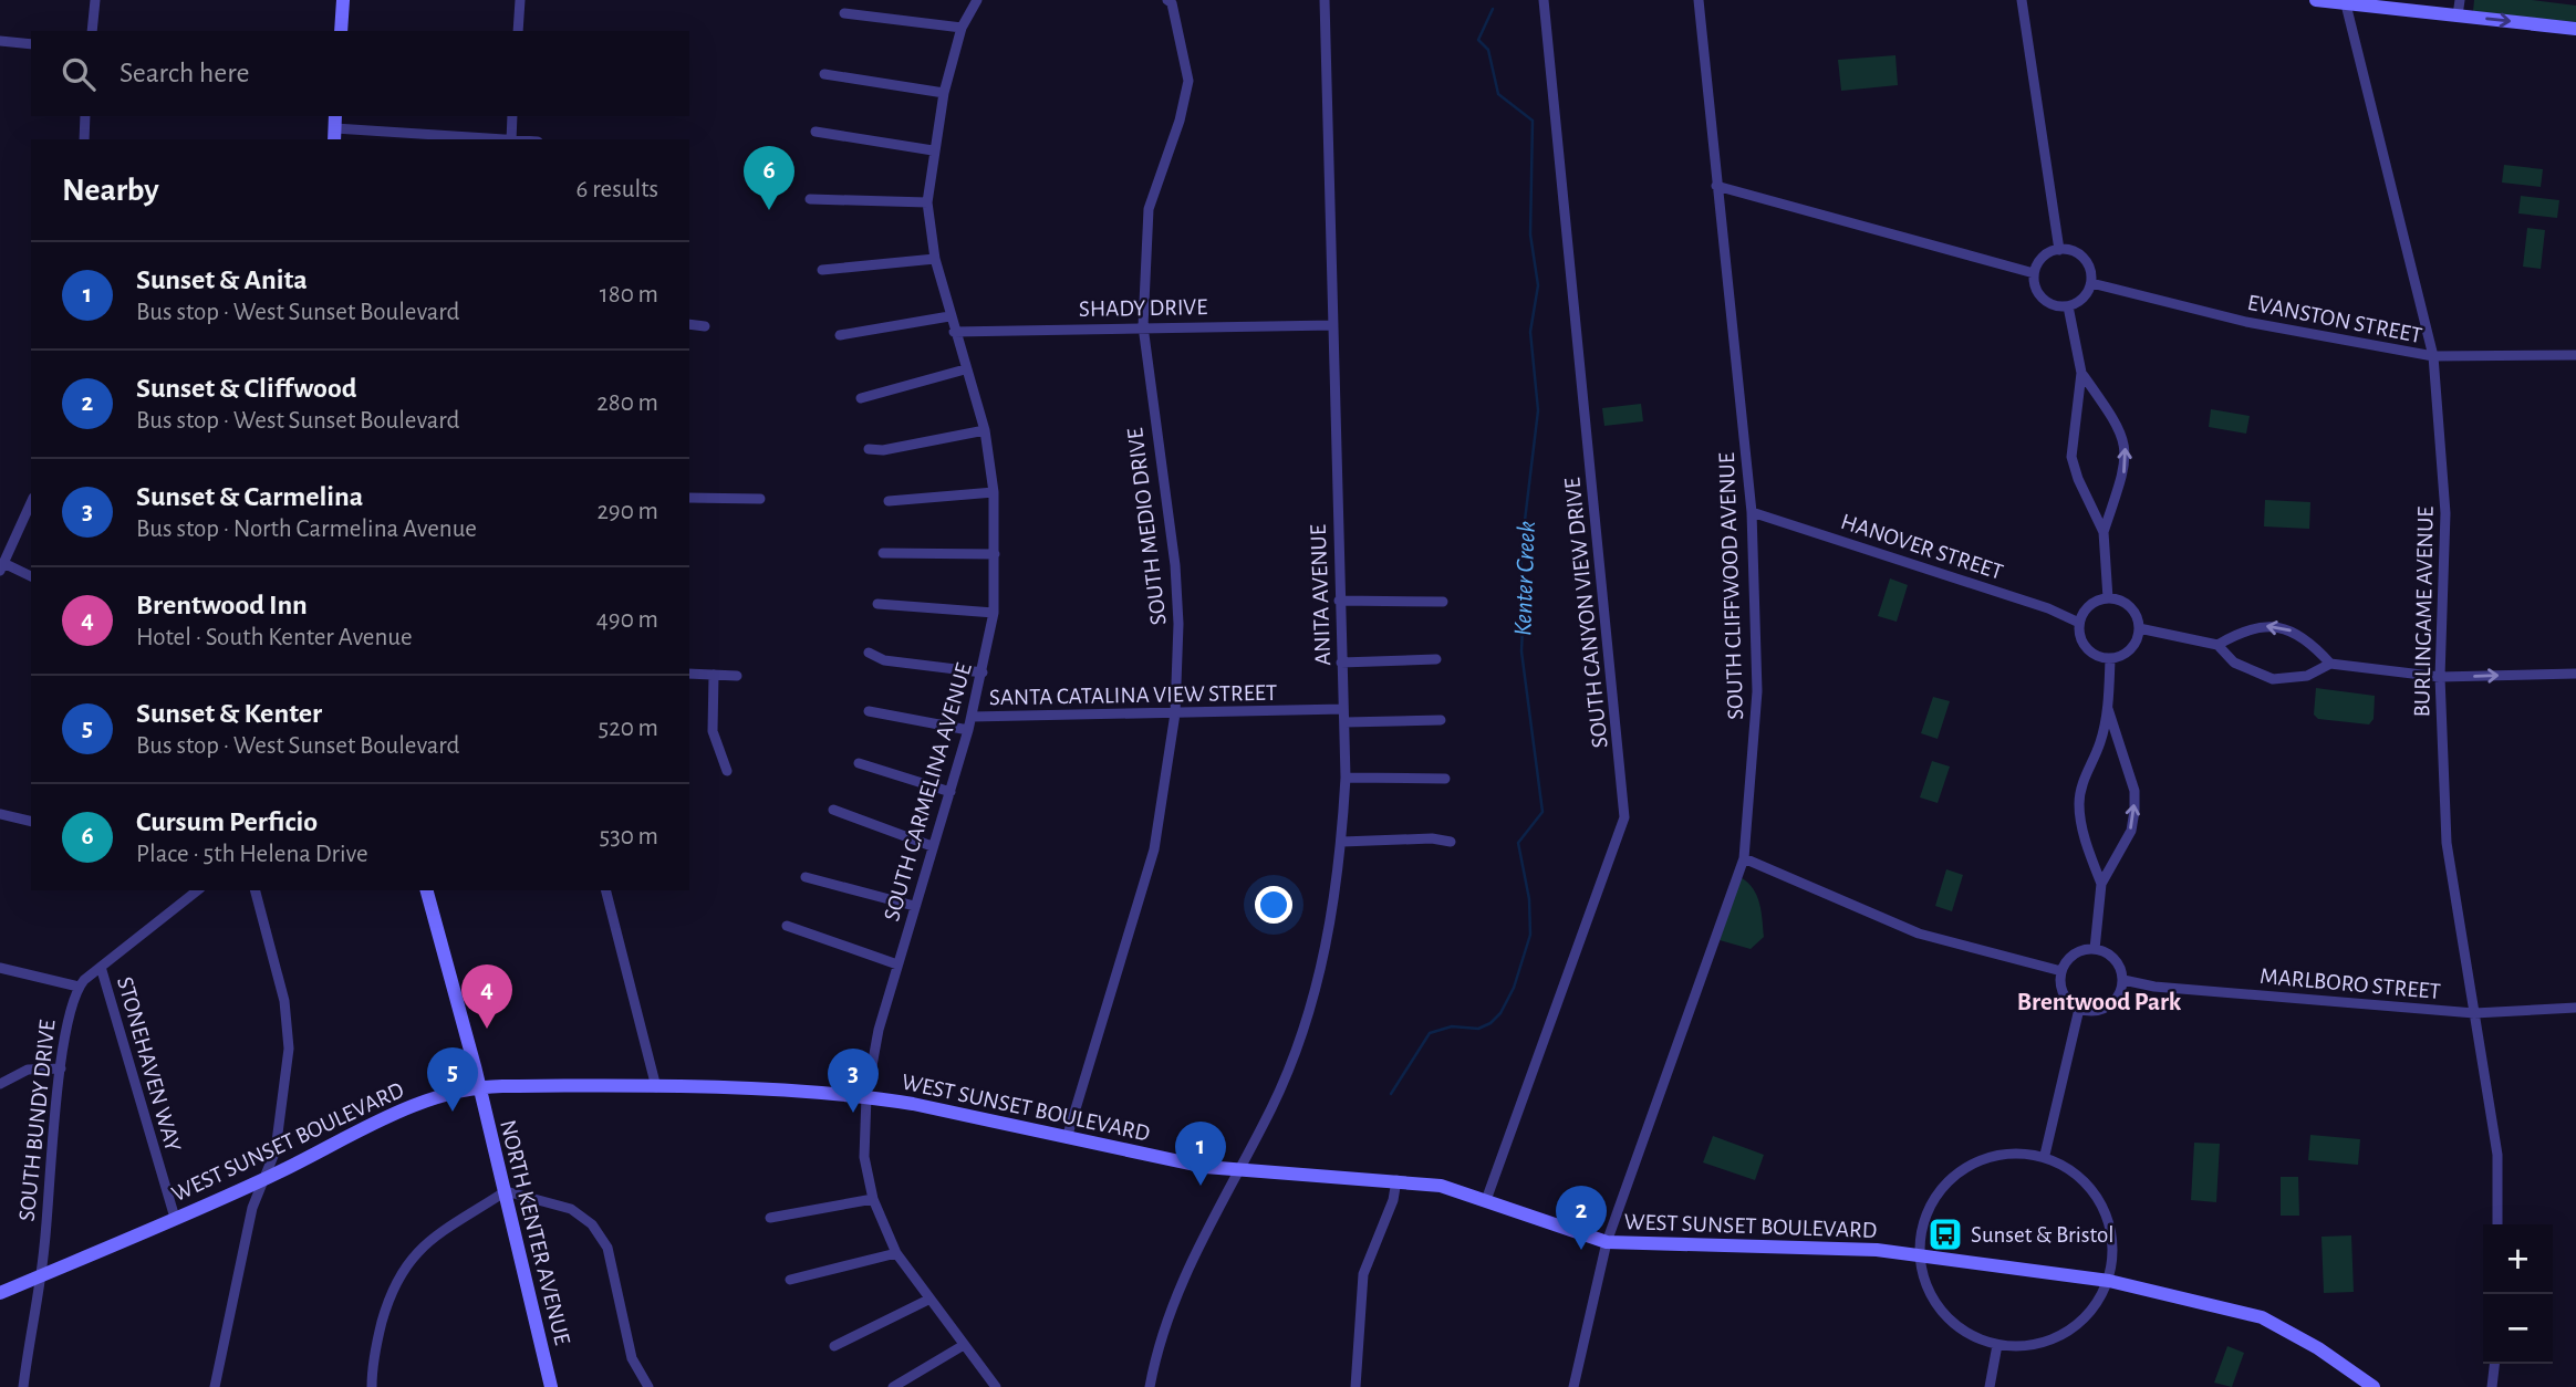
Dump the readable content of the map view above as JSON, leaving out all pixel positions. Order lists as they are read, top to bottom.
{
  "streets": {
    "main road": ["WEST SUNSET BOULEVARD", "NORTH KENTER AVENUE"],
    "street": [
      "SHADY DRIVE",
      "EVANSTON STREET",
      "SOUTH MEDIO DRIVE",
      "HANOVER STREET",
      "SOUTH CLIFFWOOD AVENUE",
      "ANITA AVENUE",
      "BURLINGAME AVENUE",
      "SOUTH CANYON VIEW DRIVE",
      "SANTA CATALINA VIEW STREET",
      "SOUTH CARMELINA AVENUE",
      "MARLBORO STREET",
      "STONEHAVEN WAY",
      "SOUTH BUNDY DRIVE"
    ]
  },
  "crossings": [
    ["SHADY DRIVE", "SOUTH MEDIO DRIVE"],
    ["SHADY DRIVE", "ANITA AVENUE"],
    ["SHADY DRIVE", "SOUTH CARMELINA AVENUE"],
    ["EVANSTON STREET", "BURLINGAME AVENUE"],
    ["SOUTH MEDIO DRIVE", "SANTA CATALINA VIEW STREET"],
    ["SOUTH MEDIO DRIVE", "WEST SUNSET BOULEVARD"],
    ["HANOVER STREET", "SOUTH CLIFFWOOD AVENUE"],
    ["SOUTH CLIFFWOOD AVENUE", "WEST SUNSET BOULEVARD"],
    ["ANITA AVENUE", "SANTA CATALINA VIEW STREET"],
    ["ANITA AVENUE", "WEST SUNSET BOULEVARD"],
    ["BURLINGAME AVENUE", "MARLBORO STREET"],
    ["SOUTH CANYON VIEW DRIVE", "WEST SUNSET BOULEVARD"],
    ["SANTA CATALINA VIEW STREET", "SOUTH CARMELINA AVENUE"],
    ["SOUTH CARMELINA AVENUE", "WEST SUNSET BOULEVARD"],
    ["STONEHAVEN WAY", "WEST SUNSET BOULEVARD"],
    ["WEST SUNSET BOULEVARD", "SOUTH BUNDY DRIVE"],
    ["WEST SUNSET BOULEVARD", "NORTH KENTER AVENUE"]
  ],
  "districts": ["Brentwood Park"],
  "water": ["Kenter Creek"],
  "places": {
    "bus stop": ["Sunset & Bristol"]
  },
  "page": {
    "search": "Search here",
    "heading": ["Nearby", "6 results"],
    "pins": [
      "6",
      "4",
      "5",
      "3",
      "1",
      "2"
    ],
    "list": [
      {
        "mark": "1",
        "name": "Sunset & Anita",
        "note": "Bus stop · West Sunset Boulevard",
        "value": "180 m"
      },
      {
        "mark": "2",
        "name": "Sunset & Cliffwood",
        "note": "Bus stop · West Sunset Boulevard",
        "value": "280 m"
      },
      {
        "mark": "3",
        "name": "Sunset & Carmelina",
        "note": "Bus stop · North Carmelina Avenue",
        "value": "290 m"
      },
      {
        "mark": "4",
        "name": "Brentwood Inn",
        "note": "Hotel · South Kenter Avenue",
        "value": "490 m"
      },
      {
        "mark": "5",
        "name": "Sunset & Kenter",
        "note": "Bus stop · West Sunset Boulevard",
        "value": "520 m"
      },
      {
        "mark": "6",
        "name": "Cursum Perficio",
        "note": "Place · 5th Helena Drive",
        "value": "530 m"
      }
    ],
    "map_buttons": ["+", "−"]
  }
}
